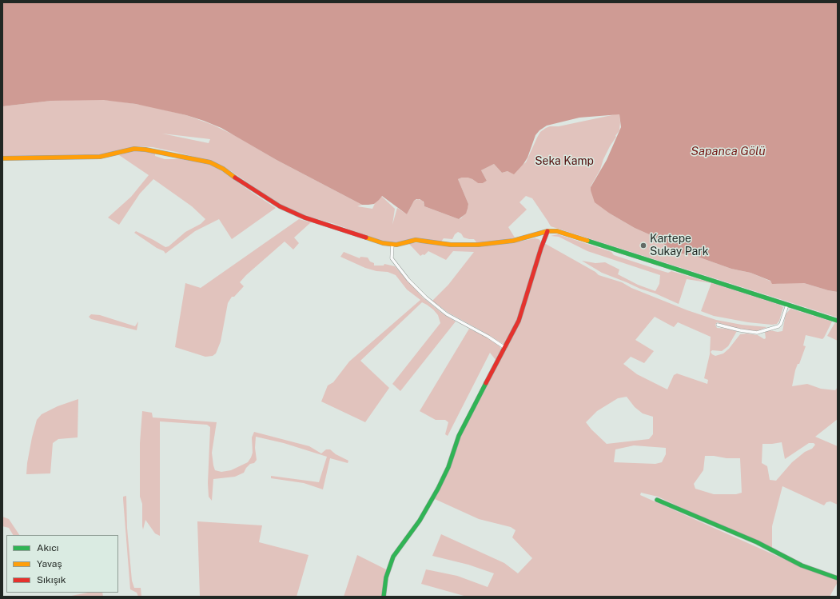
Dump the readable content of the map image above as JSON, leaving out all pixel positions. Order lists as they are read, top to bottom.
{
  "water": ["Sapanca Gölü"],
  "parks": ["Seka Kamp"],
  "places": ["Kartepe Sukay Park"],
  "legend": ["Akıcı", "Yavaş", "Sıkışık"]
}
